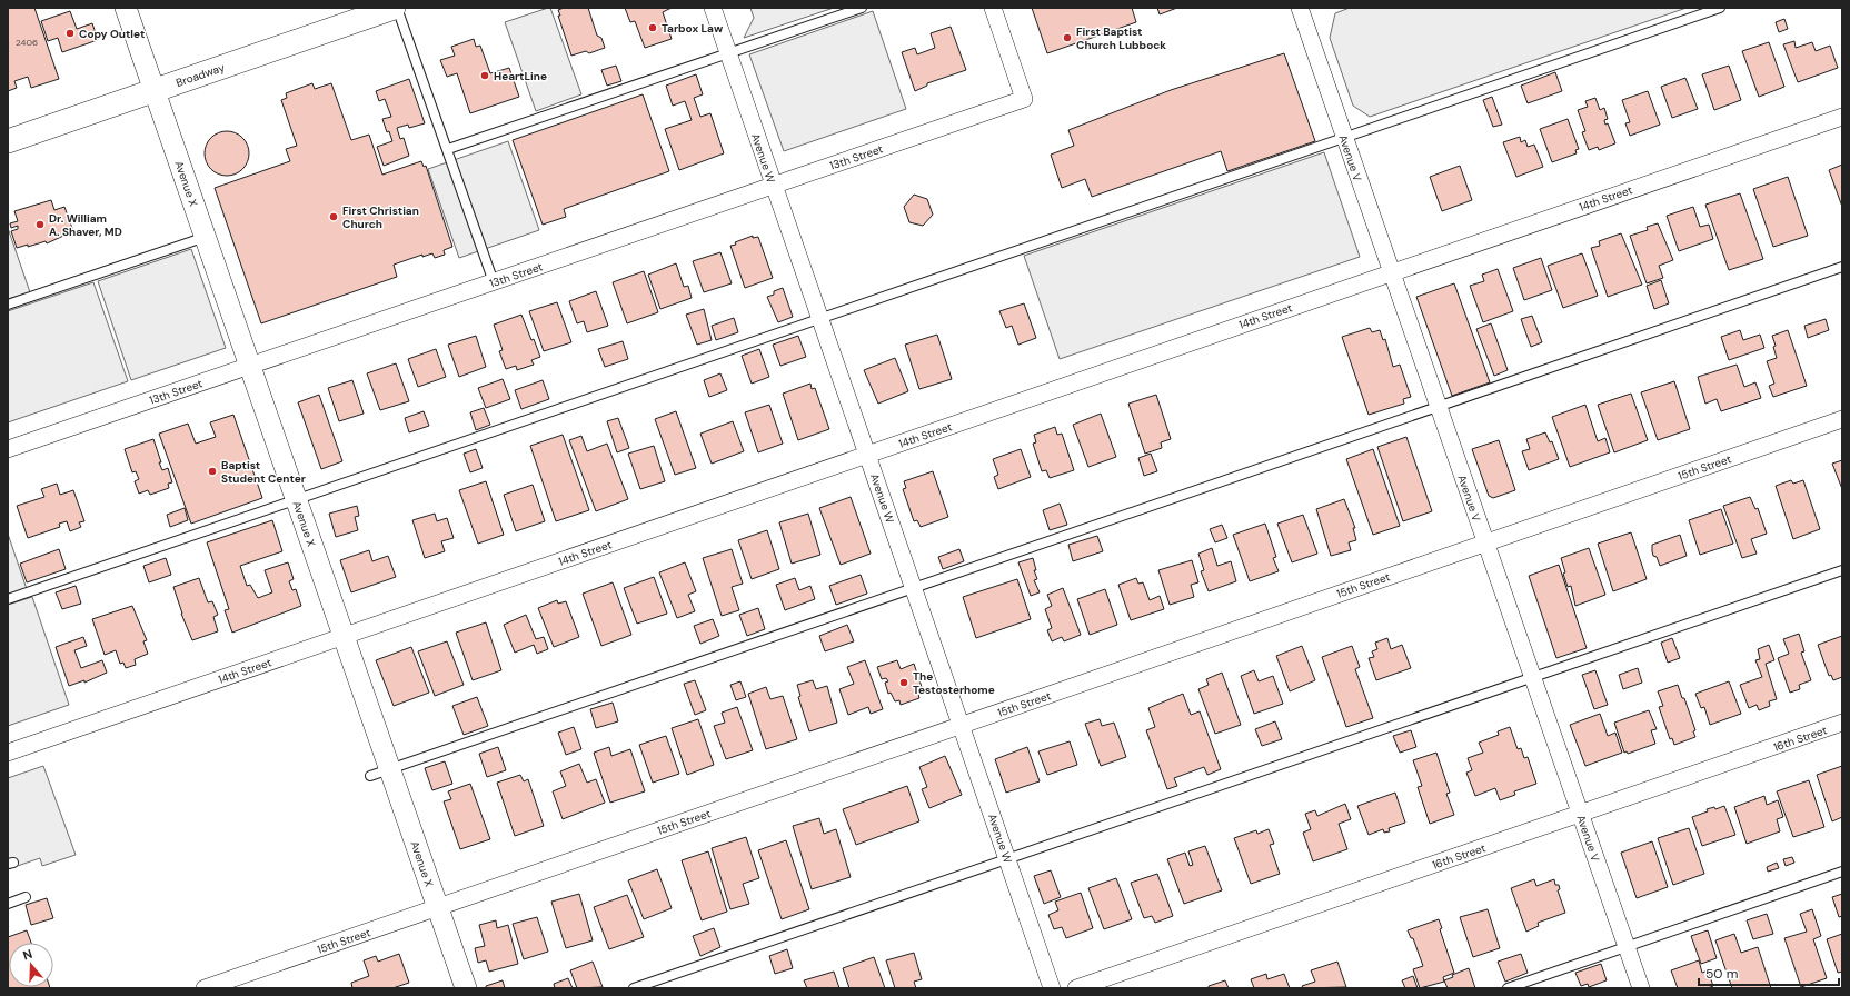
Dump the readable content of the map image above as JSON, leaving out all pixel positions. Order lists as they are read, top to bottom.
{
  "streets": {
    "main road": ["Broadway"],
    "street": [
      "13th Street",
      "Avenue W",
      "Avenue V",
      "Avenue X",
      "14th Street",
      "15th Street",
      "16th Street"
    ]
  },
  "crossings": [
    ["Broadway", "Avenue X"],
    ["13th Street", "Avenue W"],
    ["13th Street", "Avenue X"],
    ["Avenue W", "14th Street"],
    ["Avenue W", "15th Street"],
    ["Avenue V", "14th Street"],
    ["Avenue V", "15th Street"],
    ["Avenue V", "16th Street"],
    ["Avenue X", "14th Street"],
    ["Avenue X", "15th Street"]
  ],
  "places": [
    "Tarbox Law",
    "Copy Outlet",
    "First Baptist Church Lubbock",
    "HeartLine",
    "First Christian Church",
    "Dr. William A. Shaver, MD",
    "Baptist Student Center",
    "The Testosterhome"
  ],
  "house_numbers": ["2406"],
  "scale_bar": "50 m",
  "north": "top"
}
